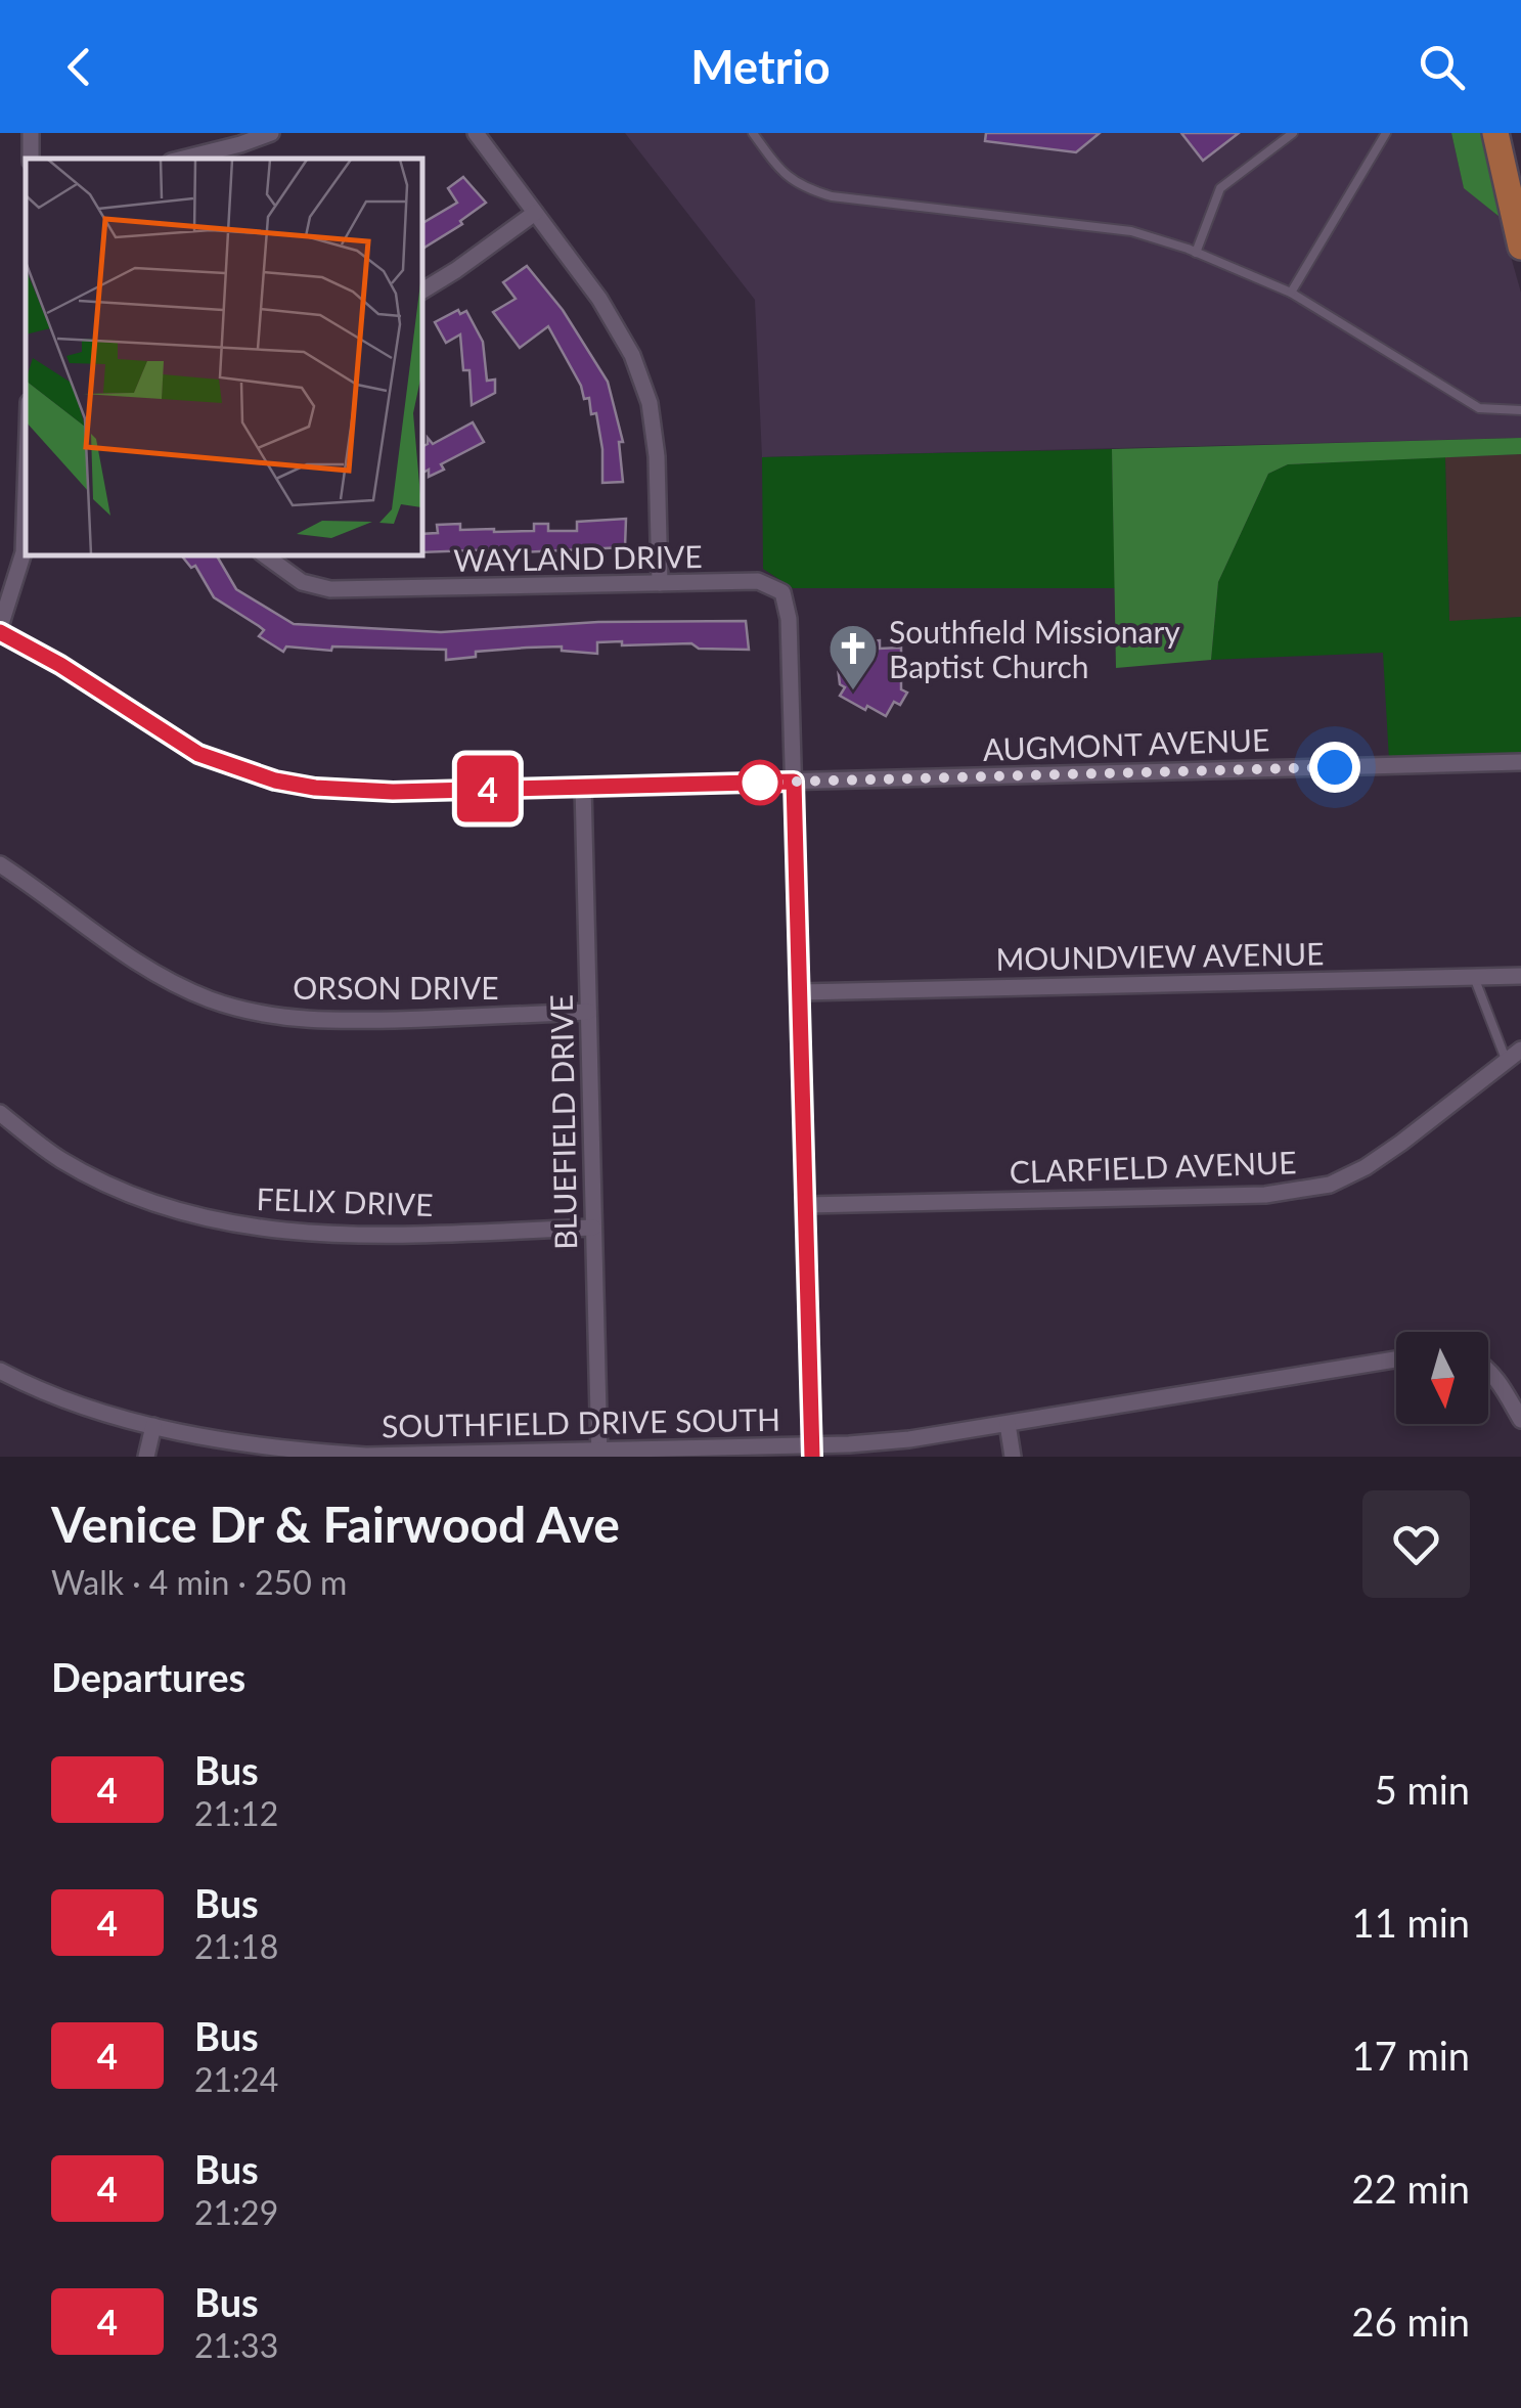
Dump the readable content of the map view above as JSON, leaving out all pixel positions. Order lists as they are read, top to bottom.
{
  "streets": {
    "street": [
      "WAYLAND DRIVE",
      "AUGMONT AVENUE",
      "MOUNDVIEW AVENUE",
      "ORSON DRIVE",
      "BLUEFIELD DRIVE",
      "CLARFIELD AVENUE",
      "FELIX DRIVE",
      "SOUTHFIELD DRIVE SOUTH"
    ]
  },
  "crossings": [
    ["WAYLAND DRIVE", "AUGMONT AVENUE"],
    ["AUGMONT AVENUE", "BLUEFIELD DRIVE"],
    ["ORSON DRIVE", "BLUEFIELD DRIVE"],
    ["BLUEFIELD DRIVE", "FELIX DRIVE"],
    ["BLUEFIELD DRIVE", "SOUTHFIELD DRIVE SOUTH"]
  ],
  "places": {
    "church": ["Southfield Missionary Baptist Church"]
  },
  "lines": ["bus line 4"],
  "north": "bottom",
  "page": {
    "header": "Metrio",
    "on_map": "4",
    "heading": [
      ["Venice Dr & Fairwood Ave", "Walk · 4 min · 250 m"],
      "Departures"
    ],
    "list": [
      {
        "mark": "4",
        "name": "Bus",
        "note": "21:12",
        "value": "5 min"
      },
      {
        "mark": "4",
        "name": "Bus",
        "note": "21:18",
        "value": "11 min"
      },
      {
        "mark": "4",
        "name": "Bus",
        "note": "21:24",
        "value": "17 min"
      },
      {
        "mark": "4",
        "name": "Bus",
        "note": "21:29",
        "value": "22 min"
      },
      {
        "mark": "4",
        "name": "Bus",
        "note": "21:33",
        "value": "26 min"
      }
    ]
  }
}
